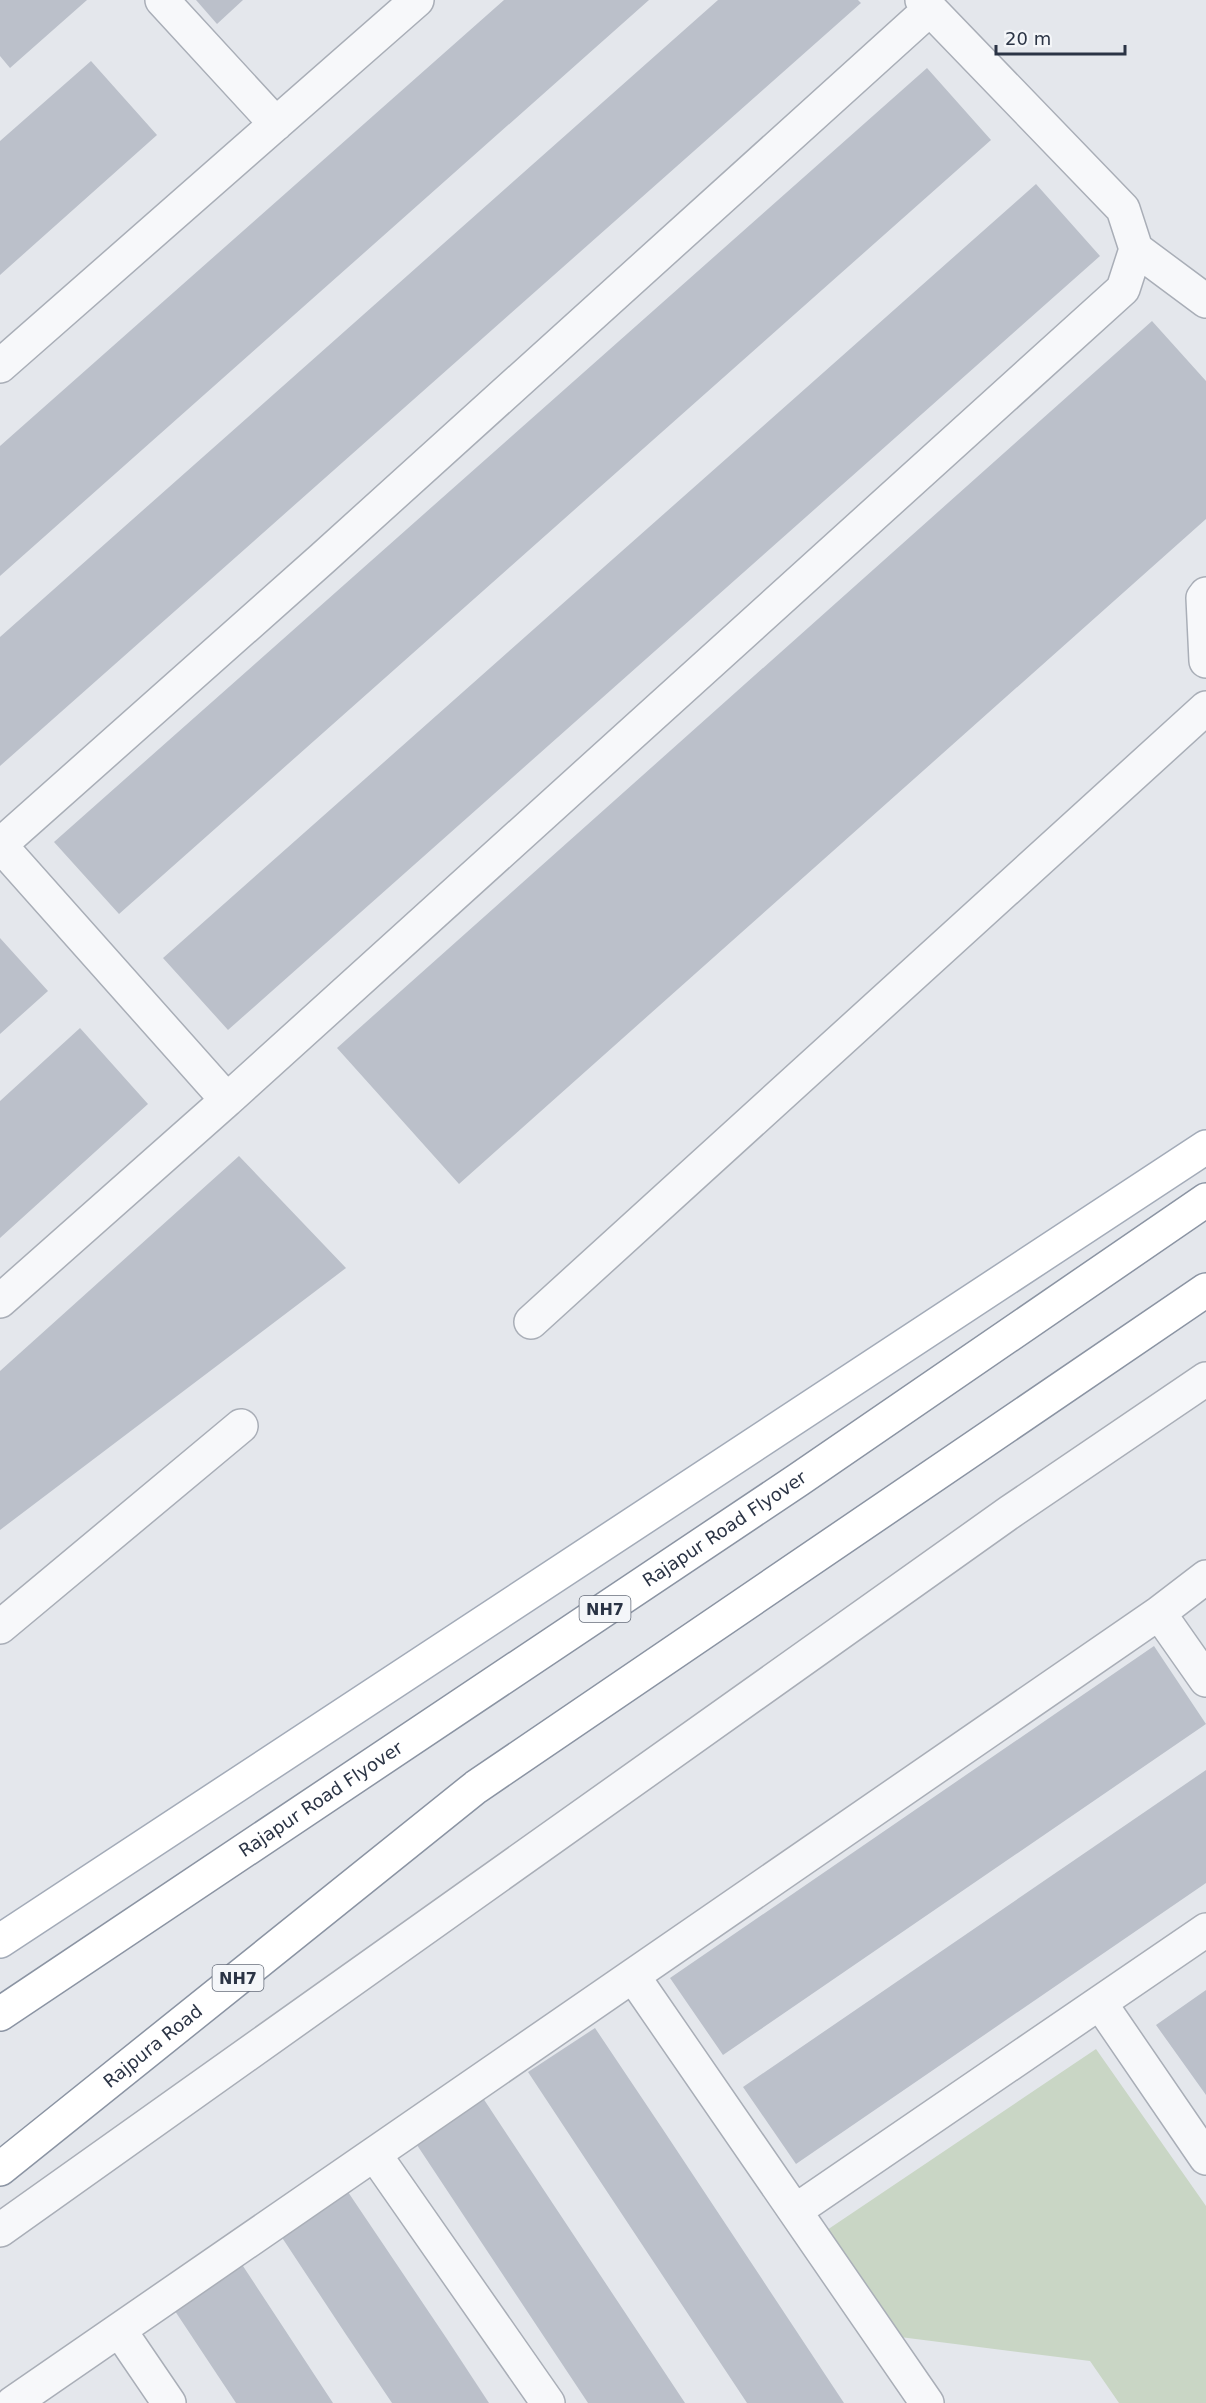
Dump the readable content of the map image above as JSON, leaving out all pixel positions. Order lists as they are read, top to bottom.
{
  "streets": {
    "main road": ["Rajapur Road Flyover", "NH7", "Rajpura Road"]
  },
  "scale_bar": "20 m"
}
